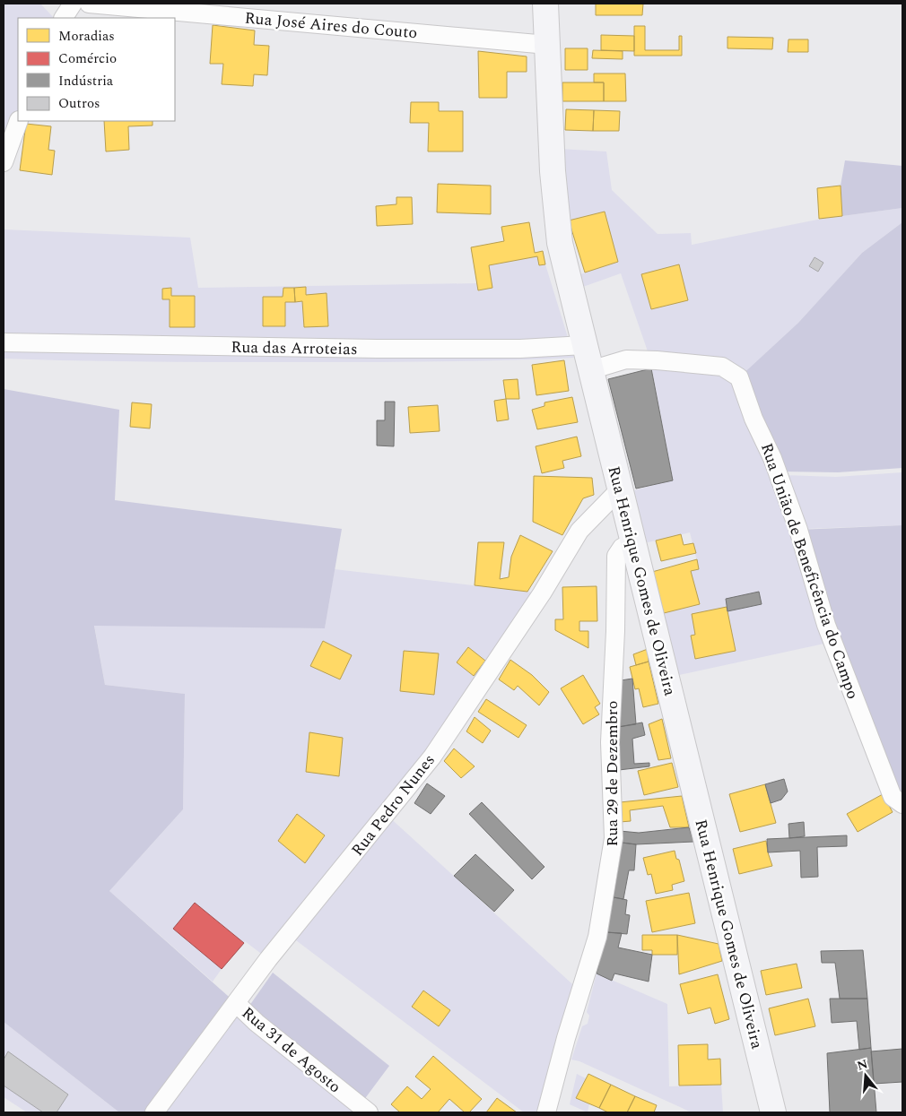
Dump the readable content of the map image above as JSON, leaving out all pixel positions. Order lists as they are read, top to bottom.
{
  "streets": {
    "street": [
      "Rua José Aires do Couto",
      "Rua das Arroteias",
      "Rua União de Beneficência do Campo",
      "Rua Henrique Gomes de Oliveira",
      "Rua 29 de Dezembro",
      "Rua Pedro Nunes",
      "Rua 31 de Agosto"
    ]
  },
  "crossings": [
    ["Rua José Aires do Couto", "Rua Henrique Gomes de Oliveira"],
    ["Rua das Arroteias", "Rua Henrique Gomes de Oliveira"],
    ["Rua União de Beneficência do Campo", "Rua Henrique Gomes de Oliveira"],
    ["Rua Henrique Gomes de Oliveira", "Rua 29 de Dezembro"],
    ["Rua Henrique Gomes de Oliveira", "Rua Pedro Nunes"],
    ["Rua Pedro Nunes", "Rua 31 de Agosto"]
  ],
  "legend": [
    "Moradias",
    "Comércio",
    "Indústria",
    "Outros"
  ],
  "north": "top"
}
